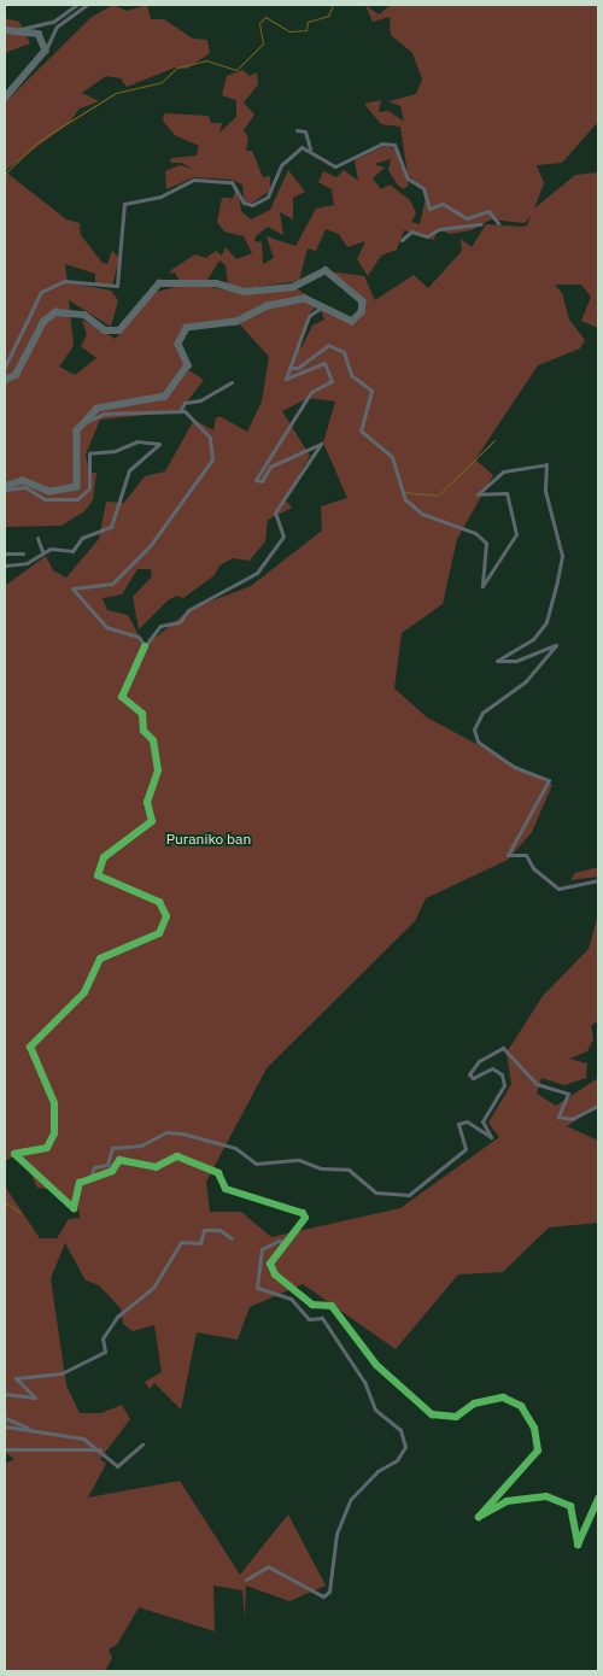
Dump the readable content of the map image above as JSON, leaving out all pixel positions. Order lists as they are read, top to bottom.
{
  "parks": ["Puraniko ban"]
}
